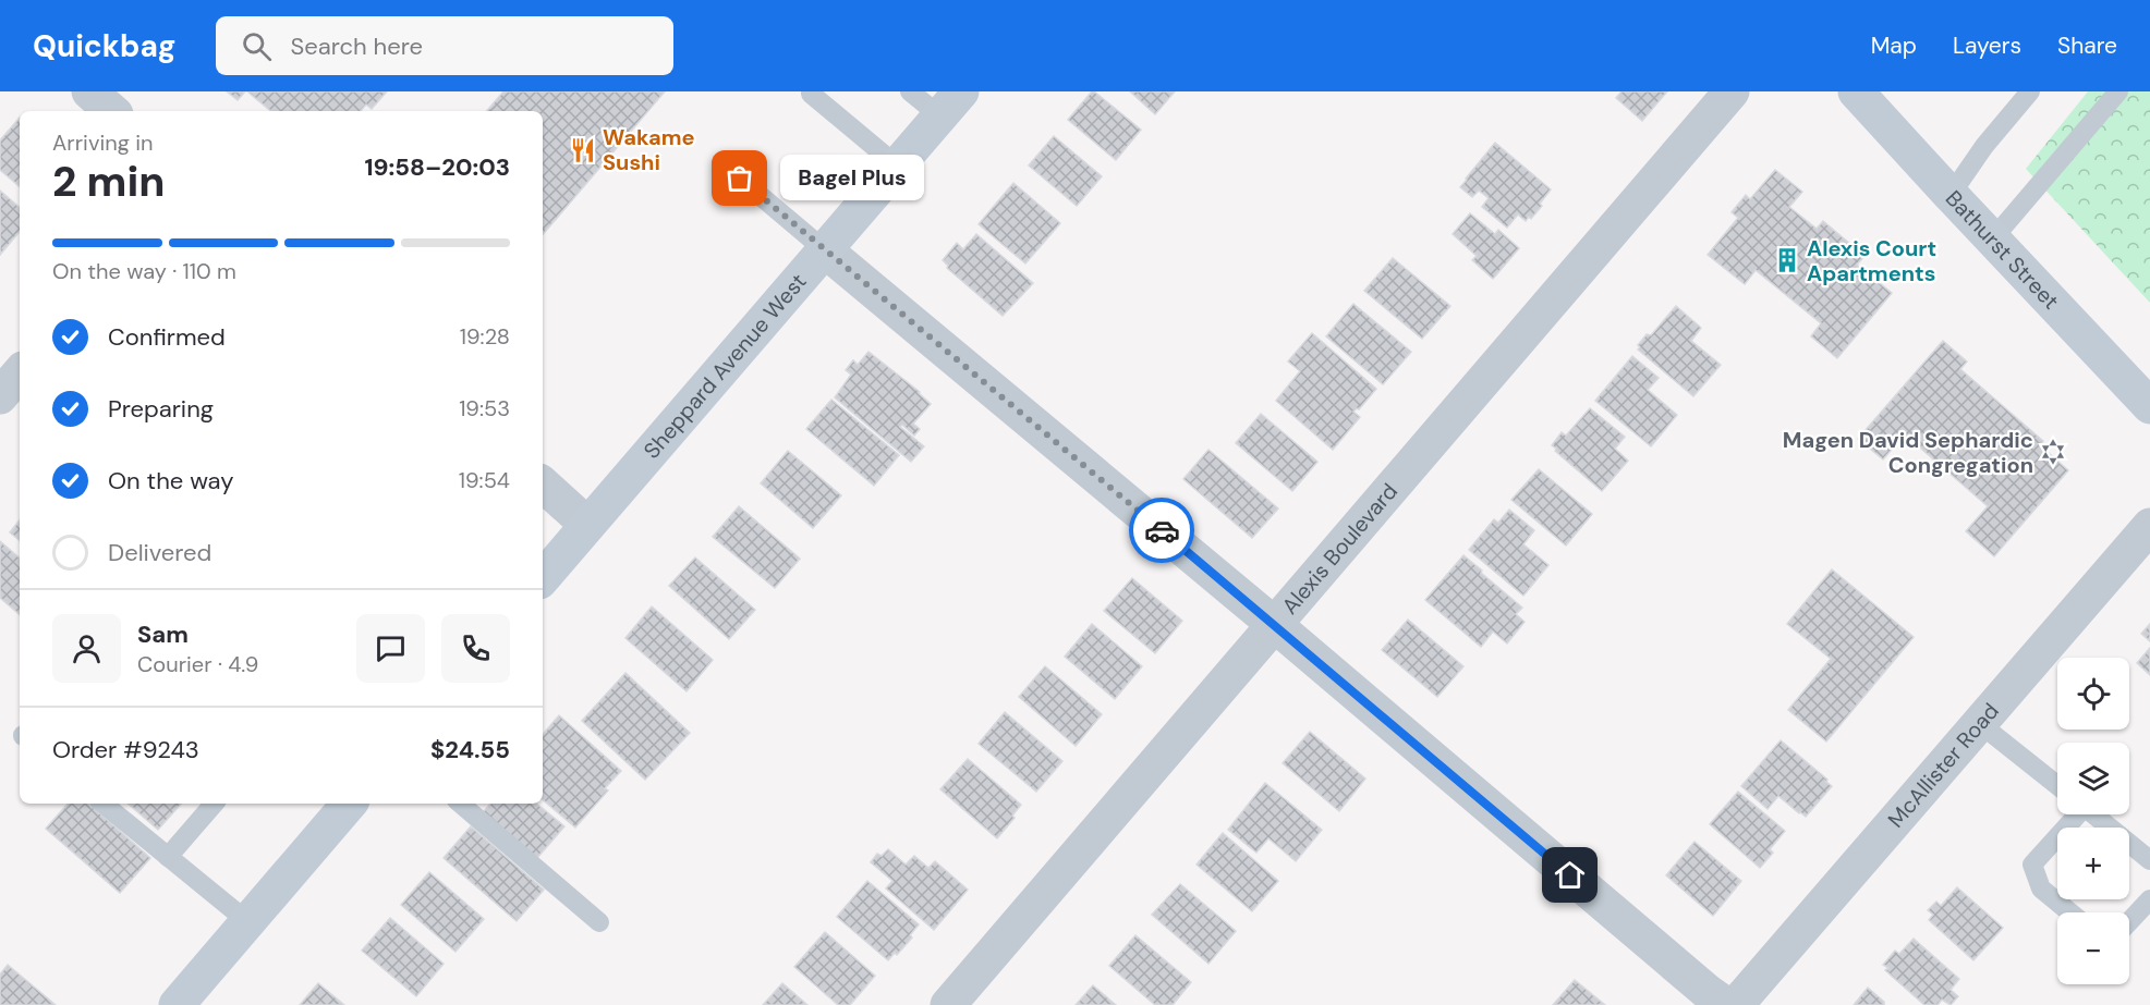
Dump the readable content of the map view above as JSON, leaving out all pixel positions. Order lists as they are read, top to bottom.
{
  "streets": {
    "main road": ["Bathurst Street", "Sheppard Avenue West"],
    "street": ["Alexis Boulevard", "McAllister Road"]
  },
  "places": {
    "restaurant": ["Wakame Sushi"],
    "other": ["Bagel Plus"],
    "building": ["Alexis Court Apartments"],
    "synagogue": ["Magen David Sephardic Congregation"]
  },
  "page": {
    "header": "Quickbag",
    "search": "Search here",
    "nav": ["Map", "Layers", "Share"],
    "heading": ["2 min", "Arriving in", "19:58–20:03"],
    "panel": [
      "Sam",
      "Courier · 4.9",
      "Order #9243",
      "$24.55"
    ],
    "bubble": "Bagel Plus",
    "bar": "On the way · 110 m",
    "list": [
      ["Confirmed", "19:28"],
      ["Preparing", "19:53"],
      ["On the way", "19:54"],
      "Delivered"
    ],
    "map_buttons": ["+", "−"]
  }
}
